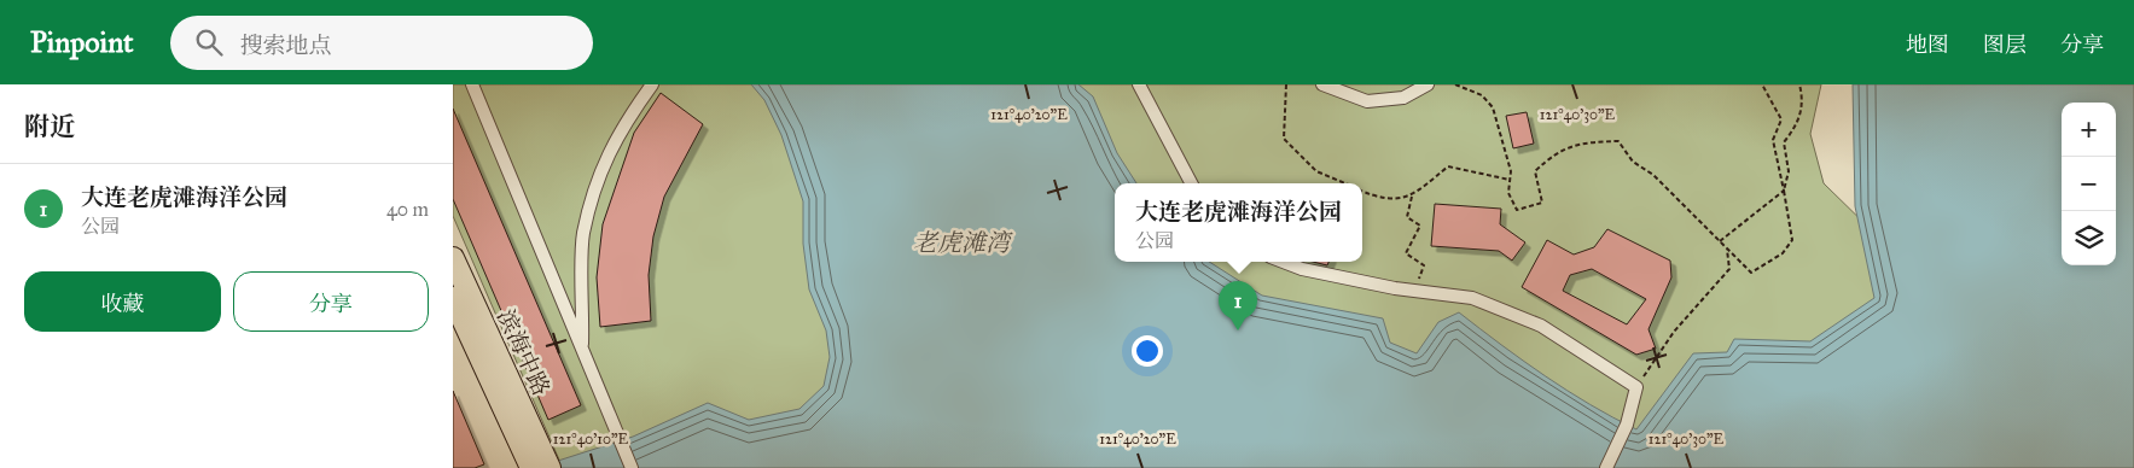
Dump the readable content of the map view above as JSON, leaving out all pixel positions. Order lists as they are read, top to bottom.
{
  "streets": {
    "highway": ["滨海中路"]
  },
  "water": ["老虎滩湾"],
  "page": {
    "header": "Pinpoint",
    "search": "搜索地点",
    "nav": ["地图", "图层", "分享"],
    "heading": "附近",
    "map_buttons": ["+", "−"],
    "list": [
      {
        "mark": "1",
        "name": "大连老虎滩海洋公园",
        "note": "公园",
        "value": "40 m"
      }
    ],
    "popup": ["大连老虎滩海洋公园", "公园"],
    "buttons": ["收藏", "分享"],
    "pins": "1"
  },
  "coordinates": ["121°40'20\"E", "121°40'30\"E", "121°40'10\"E"]
}
